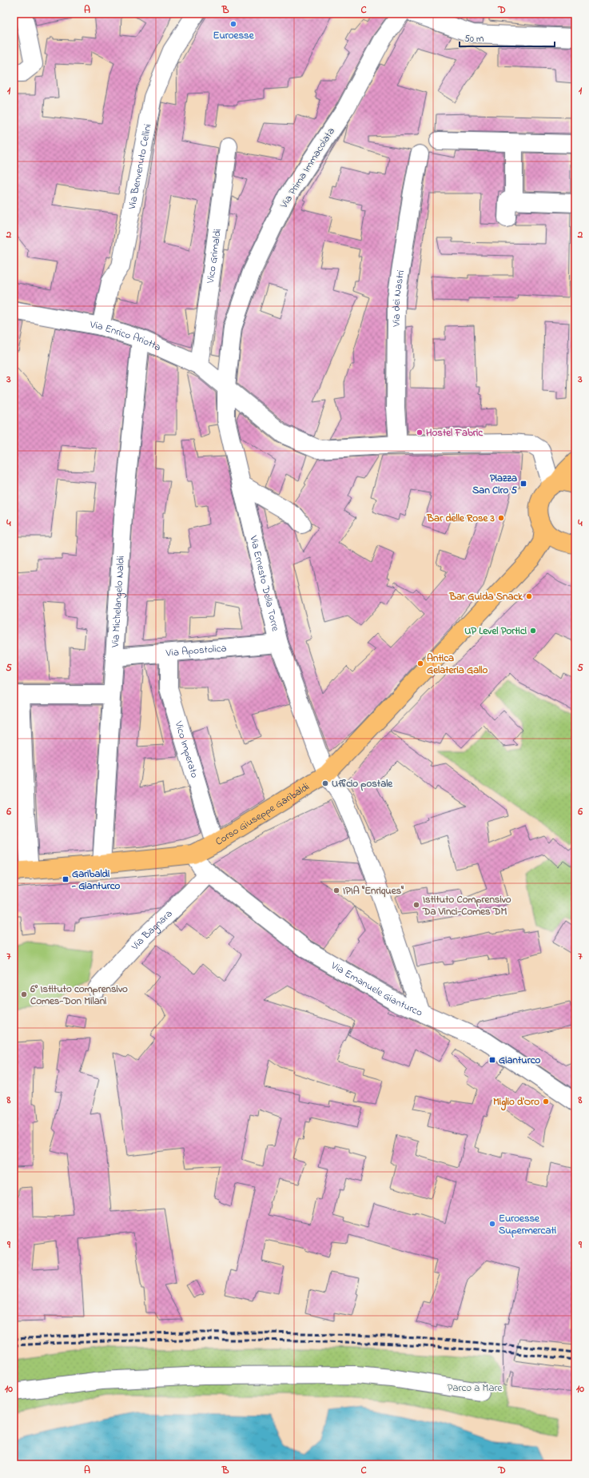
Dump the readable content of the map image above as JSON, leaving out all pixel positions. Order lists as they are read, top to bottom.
{
  "streets": {
    "main road": ["Corso Giuseppe Garibaldi"],
    "street": [
      "Via Benvenuto Cellini",
      "Via Prima Immacolata",
      "Vico Grimaldi",
      "Via dei Nastri",
      "Via Enrico Ariotta",
      "Via Ernesto Della Torre",
      "Via Michelangelo Naldi",
      "Via Apostolica",
      "Vico Imperato",
      "Via Bagnara",
      "Via Emanuele Gianturco"
    ]
  },
  "crossings": [
    ["Via Benvenuto Cellini", "Via Enrico Ariotta"],
    ["Via Prima Immacolata", "Via Enrico Ariotta"],
    ["Via Prima Immacolata", "Via Ernesto Della Torre"],
    ["Vico Grimaldi", "Via Enrico Ariotta"],
    ["Via dei Nastri", "Via Enrico Ariotta"],
    ["Via Enrico Ariotta", "Via Ernesto Della Torre"],
    ["Via Enrico Ariotta", "Via Michelangelo Naldi"],
    ["Via Ernesto Della Torre", "Via Apostolica"],
    ["Via Ernesto Della Torre", "Corso Giuseppe Garibaldi"],
    ["Via Ernesto Della Torre", "Via Emanuele Gianturco"],
    ["Via Michelangelo Naldi", "Via Apostolica"],
    ["Via Michelangelo Naldi", "Corso Giuseppe Garibaldi"],
    ["Via Apostolica", "Vico Imperato"],
    ["Vico Imperato", "Corso Giuseppe Garibaldi"],
    ["Corso Giuseppe Garibaldi", "Via Emanuele Gianturco"],
    ["Via Bagnara", "Via Emanuele Gianturco"]
  ],
  "parks": ["Parco a Mare"],
  "places": {
    "other": [
      "Euroesse",
      "Hostel Fabric",
      "Bar delle Rose 3",
      "Bar Guida Snack",
      "UP Level Portici",
      "Antica Gelateria Gallo",
      "Ufficio postale",
      "IPIA \"Enriques\"",
      "Istituto Comprensivo Da Vinci-Comes DM",
      "6° Istituto comprensivo Comes-Don Milani",
      "Miglio d'Oro",
      "Euroesse Supermercati"
    ],
    "transit": ["Piazza San Ciro 5", "Garibaldi - Gianturco", "Gianturco"]
  },
  "scale_bar": "50 m",
  "grid": {
    "columns": [
      "A",
      "B",
      "C",
      "D"
    ],
    "rows": [
      "1",
      "2",
      "3",
      "4",
      "5",
      "6",
      "7",
      "8",
      "9",
      "10"
    ]
  }
}
